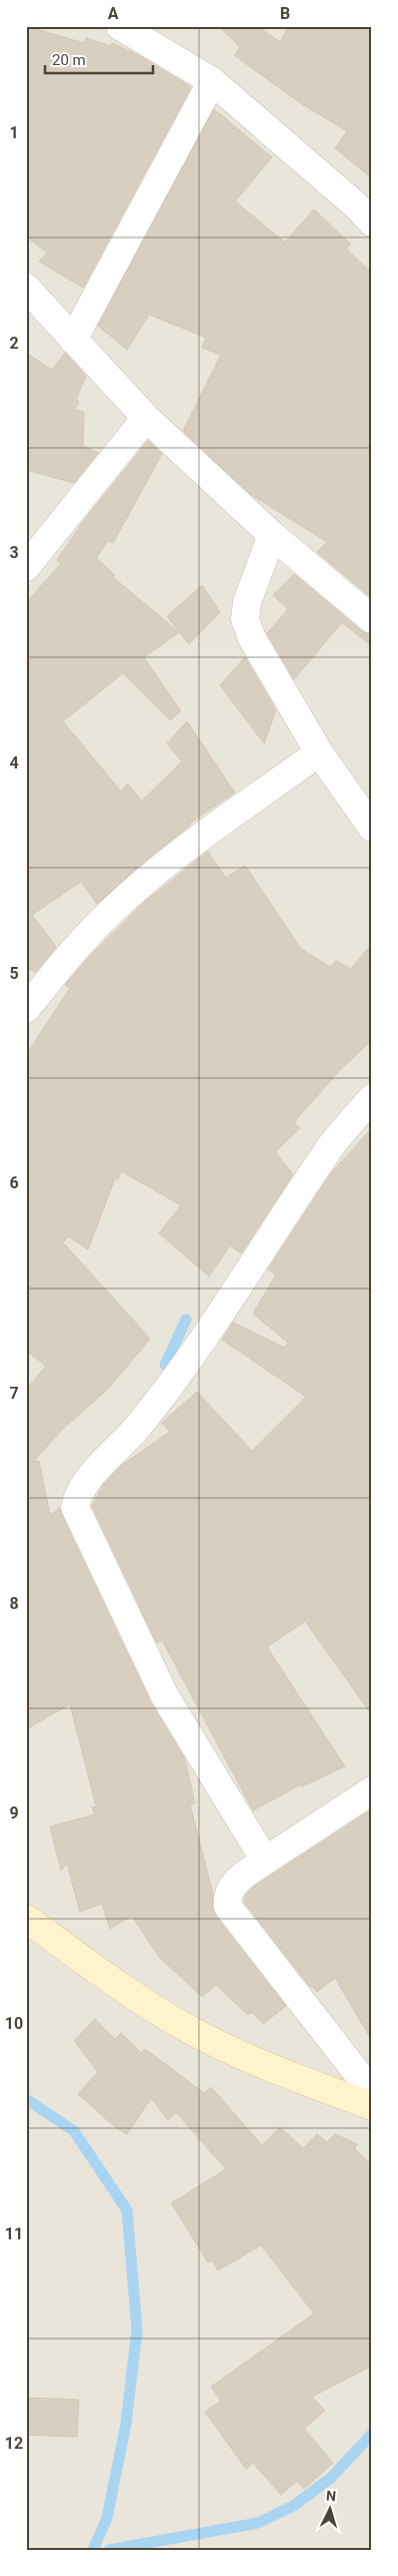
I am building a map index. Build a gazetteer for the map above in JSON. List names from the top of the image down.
{
  "scale_bar": "20 m",
  "north": "top",
  "grid": {
    "columns": ["A", "B"],
    "rows": [
      "1",
      "2",
      "3",
      "4",
      "5",
      "6",
      "7",
      "8",
      "9",
      "10",
      "11",
      "12"
    ]
  }
}
